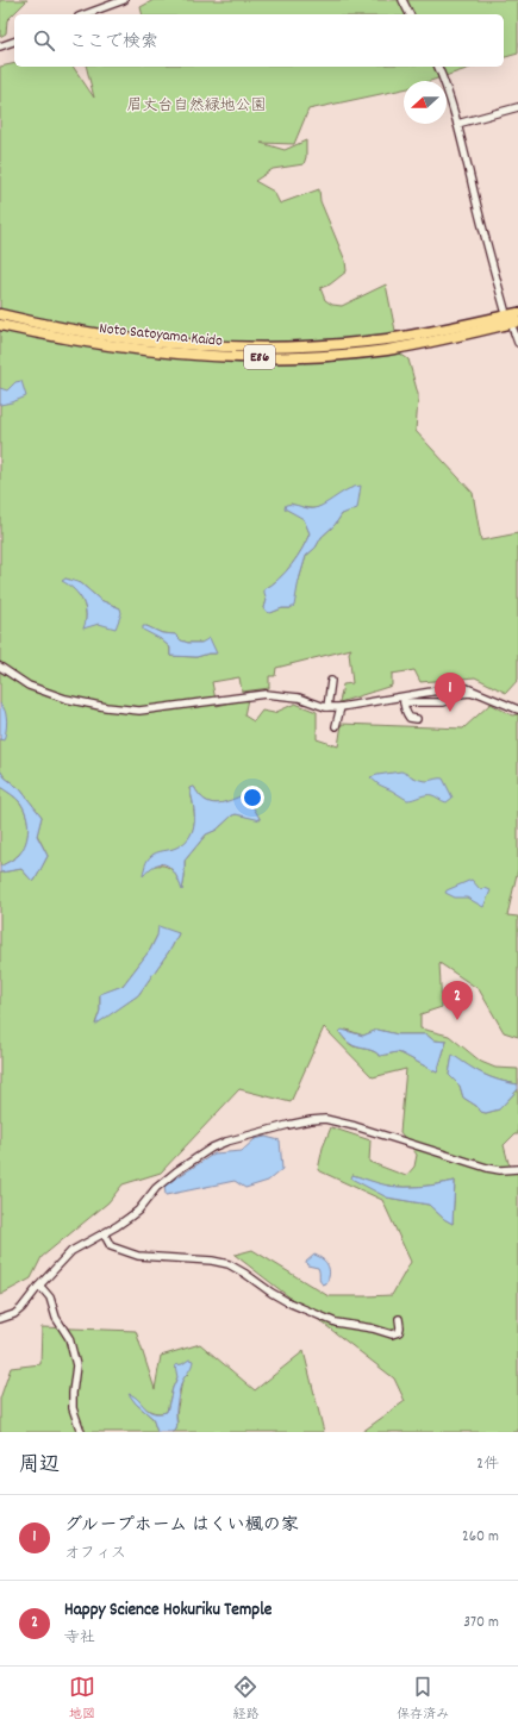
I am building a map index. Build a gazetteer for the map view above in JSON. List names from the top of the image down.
{
  "streets": {
    "highway": ["Noto Satoyama Kaido", "E86"]
  },
  "parks": ["眉丈台自然緑地公園"],
  "north": "left",
  "page": {
    "search": "ここで検索",
    "pins": ["1", "2"],
    "heading": ["周辺", "2件"],
    "list": [
      {
        "mark": "1",
        "name": "グループホーム はくい楓の家",
        "note": "オフィス",
        "value": "260 m"
      },
      {
        "mark": "2",
        "name": "Happy Science Hokuriku Temple",
        "note": "寺社",
        "value": "370 m"
      }
    ],
    "nav": ["地図", "経路", "保存済み"]
  }
}
